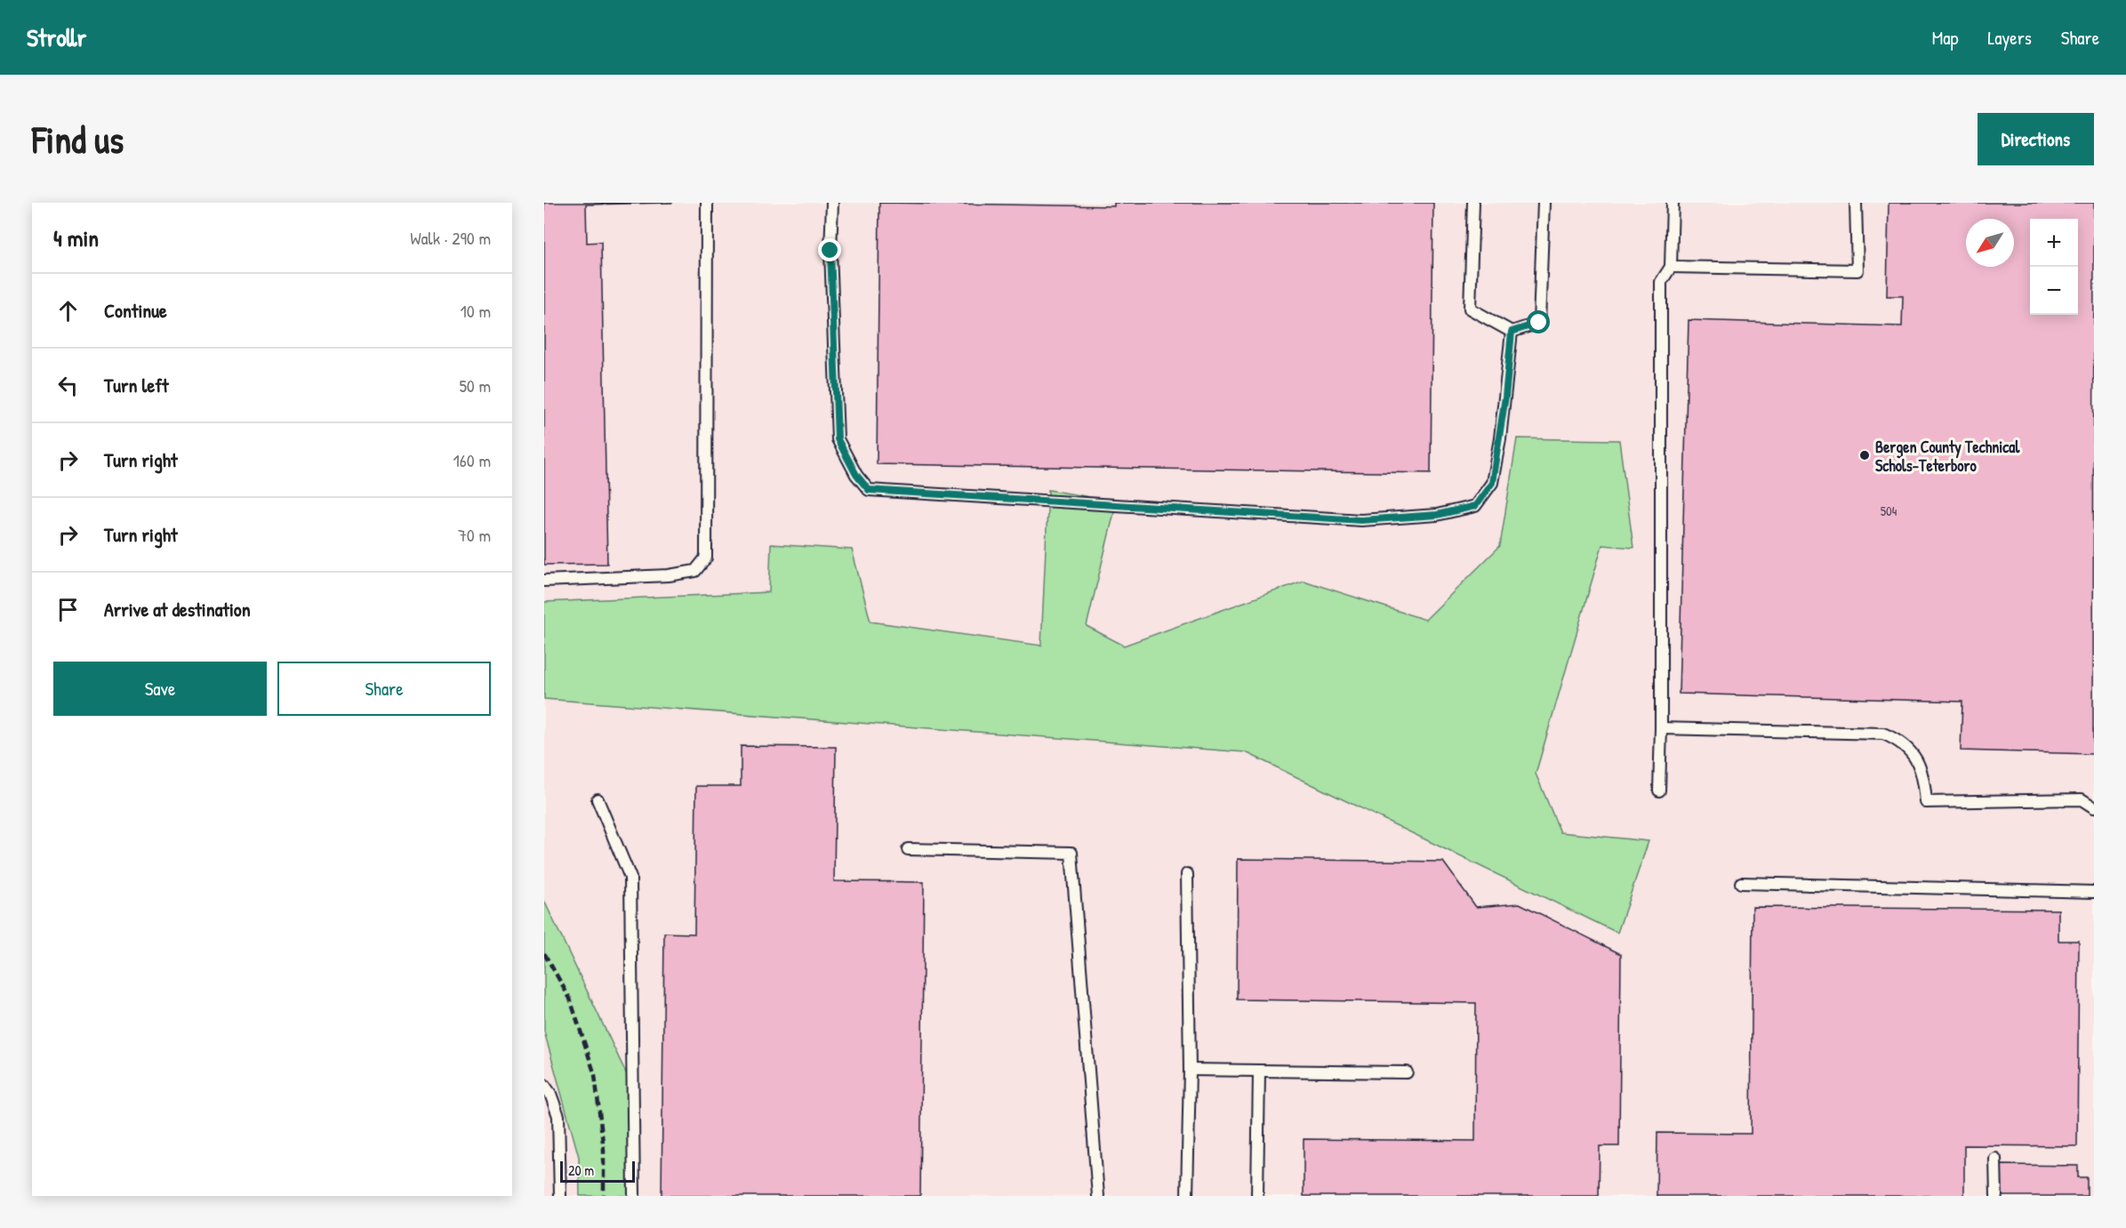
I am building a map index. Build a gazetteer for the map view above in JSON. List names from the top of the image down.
{
  "places": ["Bergen County Technical Schols-Teterboro"],
  "house_numbers": ["504"],
  "scale_bar": "20 m",
  "north": "bottom left",
  "page": {
    "header": "Strollr",
    "nav": ["Map", "Layers", "Share"],
    "buttons": [
      "Directions",
      ["Save", "Share"]
    ],
    "title": "Find us",
    "heading": ["4 min", "Walk · 290 m"],
    "map_buttons": ["+", "−"],
    "list": [
      ["Continue", "10 m"],
      ["Turn left", "50 m"],
      ["Turn right", "160 m"],
      ["Turn right", "70 m"],
      "Arrive at destination"
    ],
    "scale": "20 m"
  }
}
